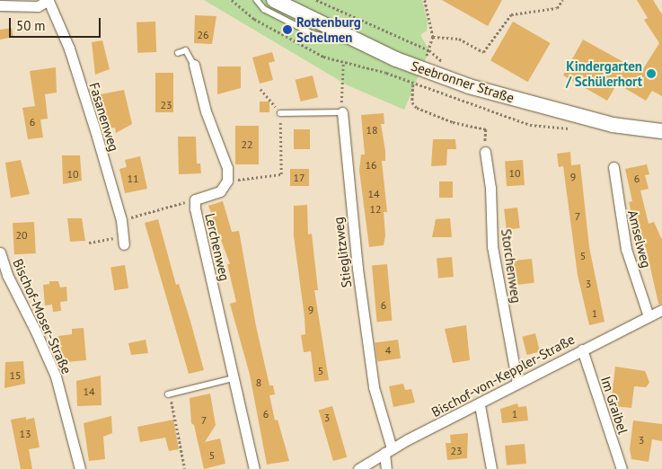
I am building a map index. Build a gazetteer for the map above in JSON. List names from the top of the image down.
{
  "streets": {
    "street": [
      "Seebronner Straße",
      "Fasanenweg",
      "Amselweg",
      "Lerchenweg",
      "Stieglitzweg",
      "Storchenweg",
      "Bischof-Moser-Straße",
      "Bischof-von-Keppler-Straße",
      "Im Graibel"
    ]
  },
  "crossings": [
    ["Amselweg", "Bischof-von-Keppler-Straße"],
    ["Stieglitzweg", "Bischof-von-Keppler-Straße"],
    ["Storchenweg", "Bischof-von-Keppler-Straße"],
    ["Bischof-von-Keppler-Straße", "Im Graibel"]
  ],
  "places": ["Rottenburg Schelmen", "Kindergarten / Schülerhort"],
  "house_numbers": [
    "26",
    "23",
    "6",
    "18",
    "22",
    "16",
    "10",
    "10",
    "9",
    "17",
    "11",
    "6",
    "14",
    "12",
    "7",
    "20",
    "5",
    "3",
    "6",
    "9",
    "1",
    "4",
    "5",
    "15",
    "8",
    "14",
    "6",
    "1",
    "3",
    "7",
    "13",
    "3",
    "23",
    "5"
  ],
  "scale_bar": "50 m"
}
